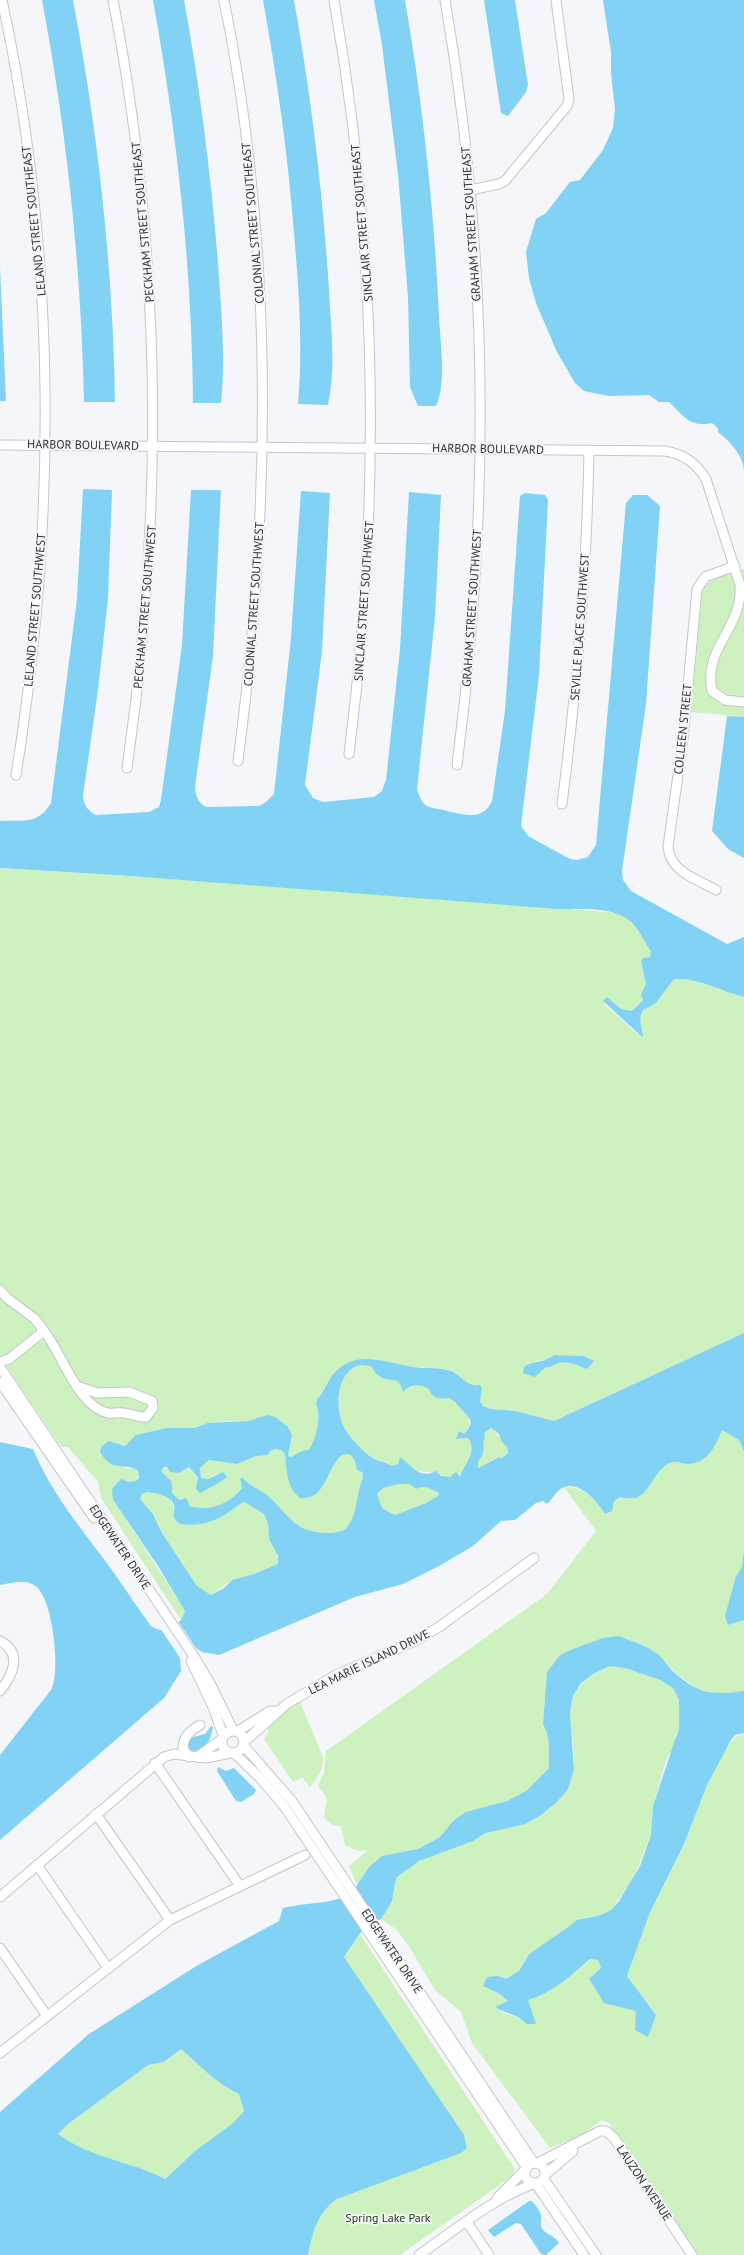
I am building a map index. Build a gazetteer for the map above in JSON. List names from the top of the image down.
{
  "streets": {
    "street": [
      "LELAND STREET SOUTHEAST",
      "PECKHAM STREET SOUTHEAST",
      "COLONIAL STREET SOUTHEAST",
      "SINCLAIR STREET SOUTHEAST",
      "GRAHAM STREET SOUTHEAST",
      "HARBOR BOULEVARD",
      "SINCLAIR STREET SOUTHWEST",
      "COLONIAL STREET SOUTHWEST",
      "PECKHAM STREET SOUTHWEST",
      "GRAHAM STREET SOUTHWEST",
      "LELAND STREET SOUTHWEST",
      "SEVILLE PLACE SOUTHWEST",
      "COLLEEN STREET",
      "EDGEWATER DRIVE",
      "LEA MARIE ISLAND DRIVE",
      "LAUZON AVENUE"
    ]
  },
  "crossings": [
    ["LELAND STREET SOUTHEAST", "HARBOR BOULEVARD"],
    ["LELAND STREET SOUTHEAST", "LELAND STREET SOUTHWEST"],
    ["PECKHAM STREET SOUTHEAST", "HARBOR BOULEVARD"],
    ["PECKHAM STREET SOUTHEAST", "PECKHAM STREET SOUTHWEST"],
    ["COLONIAL STREET SOUTHEAST", "HARBOR BOULEVARD"],
    ["COLONIAL STREET SOUTHEAST", "COLONIAL STREET SOUTHWEST"],
    ["SINCLAIR STREET SOUTHEAST", "HARBOR BOULEVARD"],
    ["SINCLAIR STREET SOUTHEAST", "SINCLAIR STREET SOUTHWEST"],
    ["GRAHAM STREET SOUTHEAST", "HARBOR BOULEVARD"],
    ["GRAHAM STREET SOUTHEAST", "GRAHAM STREET SOUTHWEST"],
    ["HARBOR BOULEVARD", "SINCLAIR STREET SOUTHWEST"],
    ["HARBOR BOULEVARD", "COLONIAL STREET SOUTHWEST"],
    ["HARBOR BOULEVARD", "PECKHAM STREET SOUTHWEST"],
    ["HARBOR BOULEVARD", "GRAHAM STREET SOUTHWEST"],
    ["HARBOR BOULEVARD", "LELAND STREET SOUTHWEST"],
    ["HARBOR BOULEVARD", "SEVILLE PLACE SOUTHWEST"],
    ["HARBOR BOULEVARD", "COLLEEN STREET"],
    ["EDGEWATER DRIVE", "LEA MARIE ISLAND DRIVE"],
    ["EDGEWATER DRIVE", "LAUZON AVENUE"]
  ],
  "parks": ["Spring Lake Park"]
}
